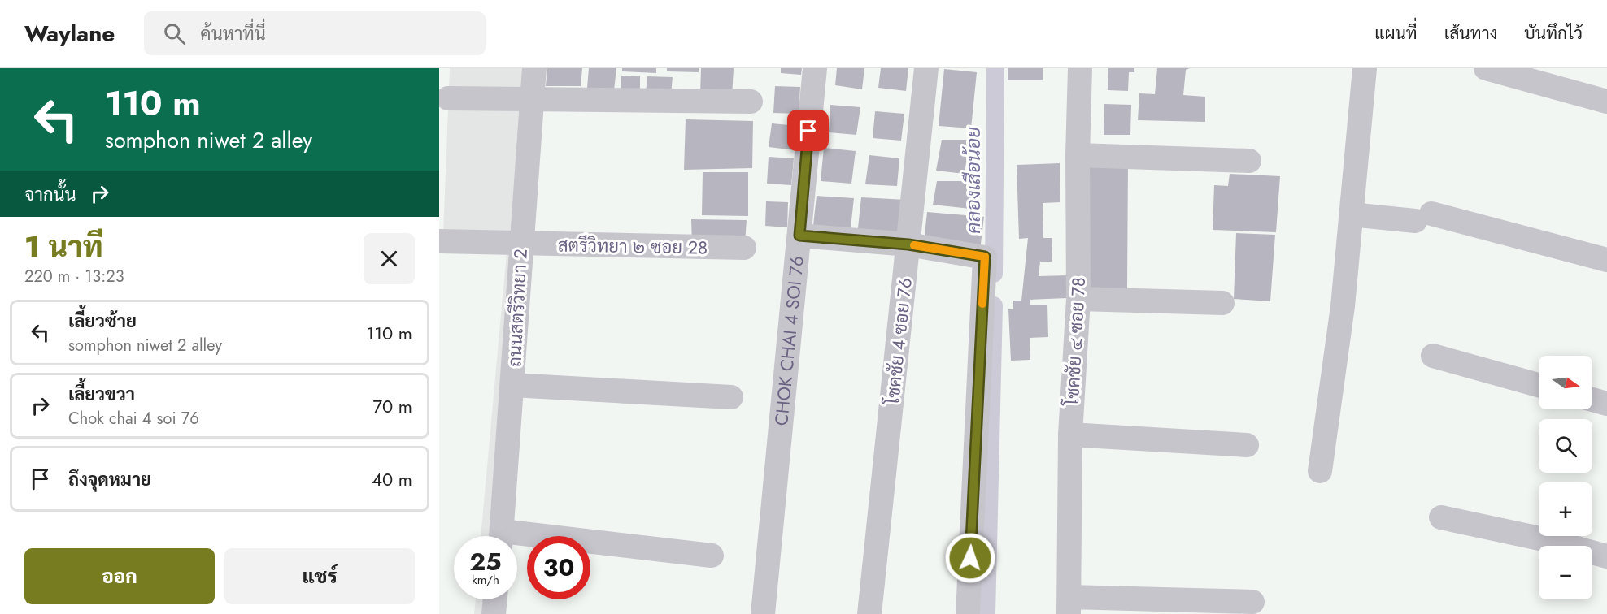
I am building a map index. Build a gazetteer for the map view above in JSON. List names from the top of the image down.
{
  "streets": {
    "street": [
      "สตรีวิทยา ๒ ซอย 28",
      "ถนนสตรีวิทยา 2",
      "CHOK CHAI 4 SOI 76",
      "โชคชัย 4 ซอย 76",
      "โชคชัย ๔ ซอย 78"
    ]
  },
  "crossings": [
    ["สตรีวิทยา ๒ ซอย 28", "ถนนสตรีวิทยา 2"]
  ],
  "water": ["คลองเสือน้อย"],
  "north": "right",
  "page": {
    "header": "Waylane",
    "search": "ค้นหาที่นี่",
    "nav": ["แผนที่", "เส้นทาง", "บันทึกไว้"],
    "turn": ["110 m", "somphon niwet 2 alley"],
    "then": "จากนั้น",
    "heading": ["1 นาที", "220 m · 13:23"],
    "list": [
      {
        "name": "เลี้ยวซ้าย",
        "note": "somphon niwet 2 alley",
        "value": "110 m"
      },
      {
        "name": "เลี้ยวขวา",
        "note": "Chok chai 4 soi 76",
        "value": "70 m"
      },
      {
        "name": "ถึงจุดหมาย",
        "value": "40 m"
      }
    ],
    "map_buttons": ["+", "−"],
    "speed": "25 km/h",
    "limit": "30",
    "buttons": ["ออก", "แชร์"]
  }
}
